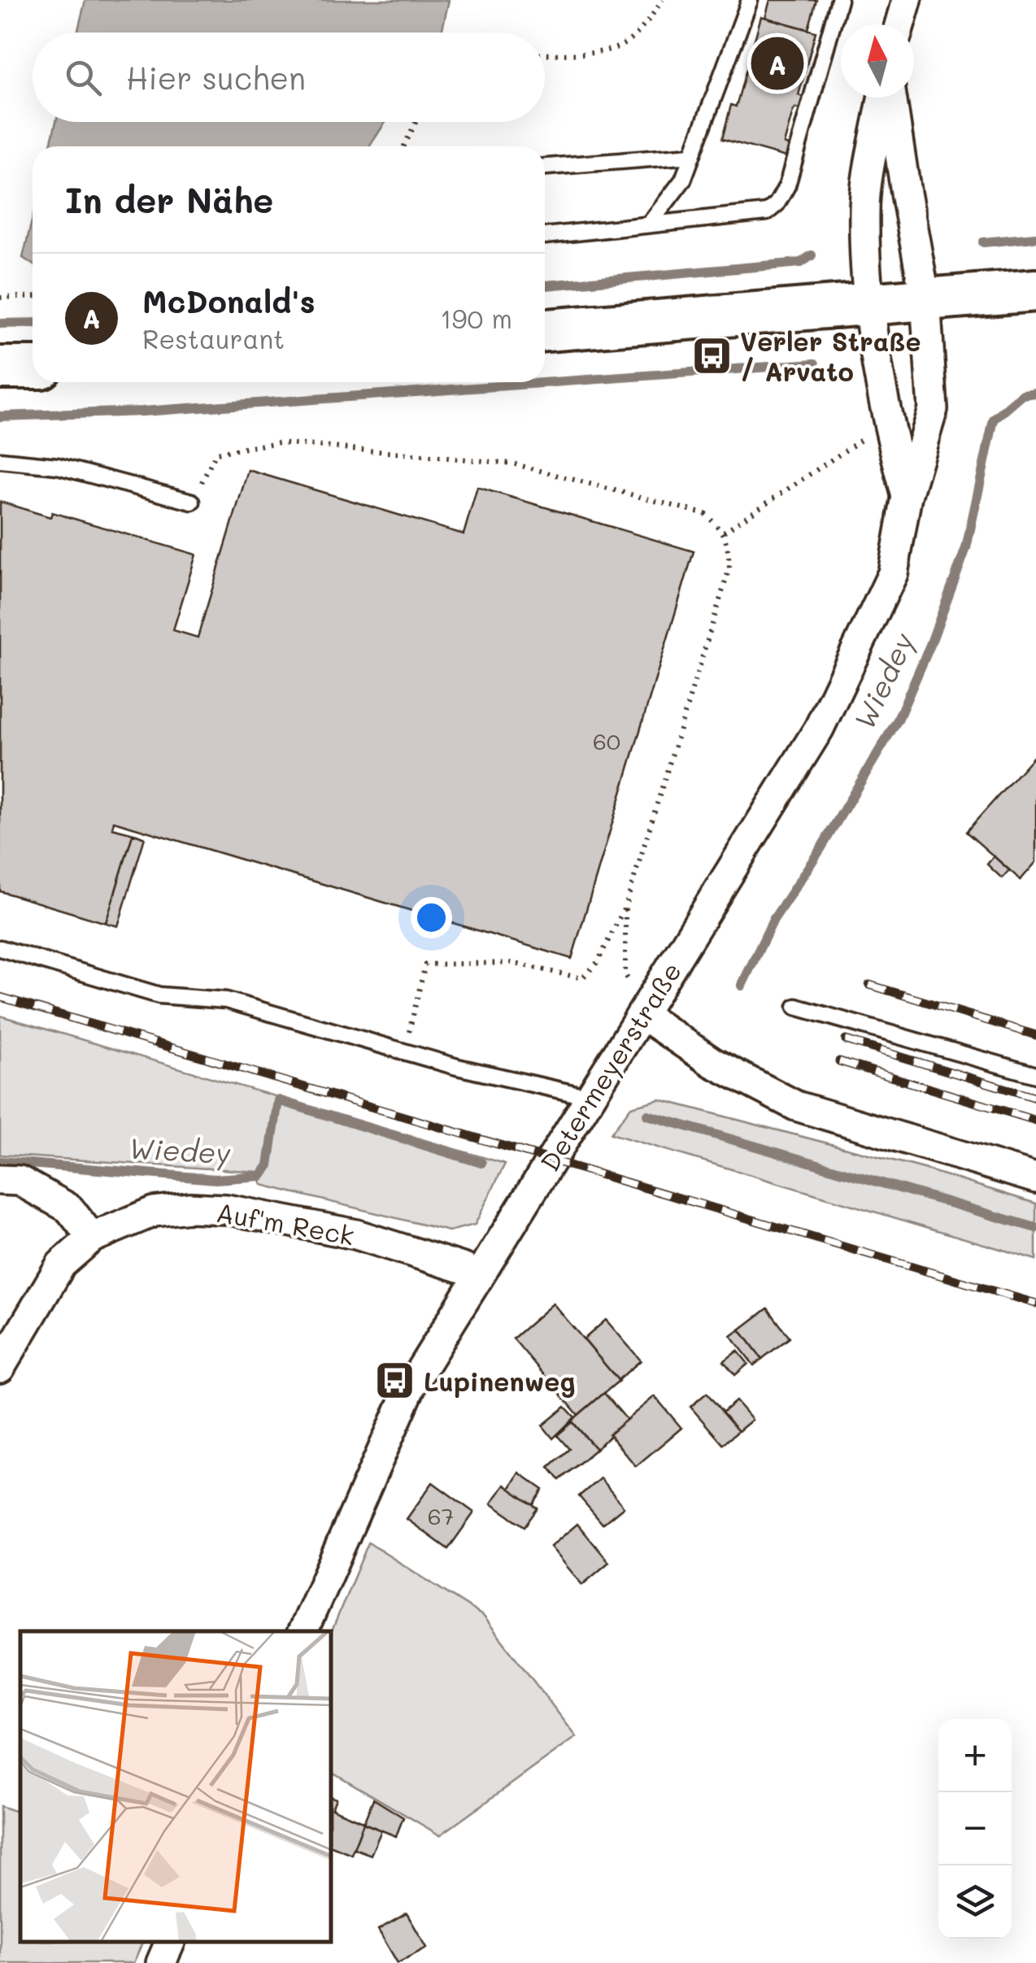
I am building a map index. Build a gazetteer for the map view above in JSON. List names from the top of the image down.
{
  "streets": {
    "street": ["Determeyerstraße", "Auf'm Reck"]
  },
  "crossings": [
    ["Determeyerstraße", "Auf'm Reck"]
  ],
  "water": ["Wiedey"],
  "places": {
    "bus stop": ["Verler Straße / Arvato", "Lupinenweg"]
  },
  "house_numbers": ["60", "67"],
  "north": "top",
  "page": {
    "search": "Hier suchen",
    "pins": "A",
    "heading": "In der Nähe",
    "list": [
      {
        "mark": "A",
        "name": "McDonald's",
        "note": "Restaurant",
        "value": "190 m"
      }
    ],
    "map_buttons": ["+", "−"]
  }
}
